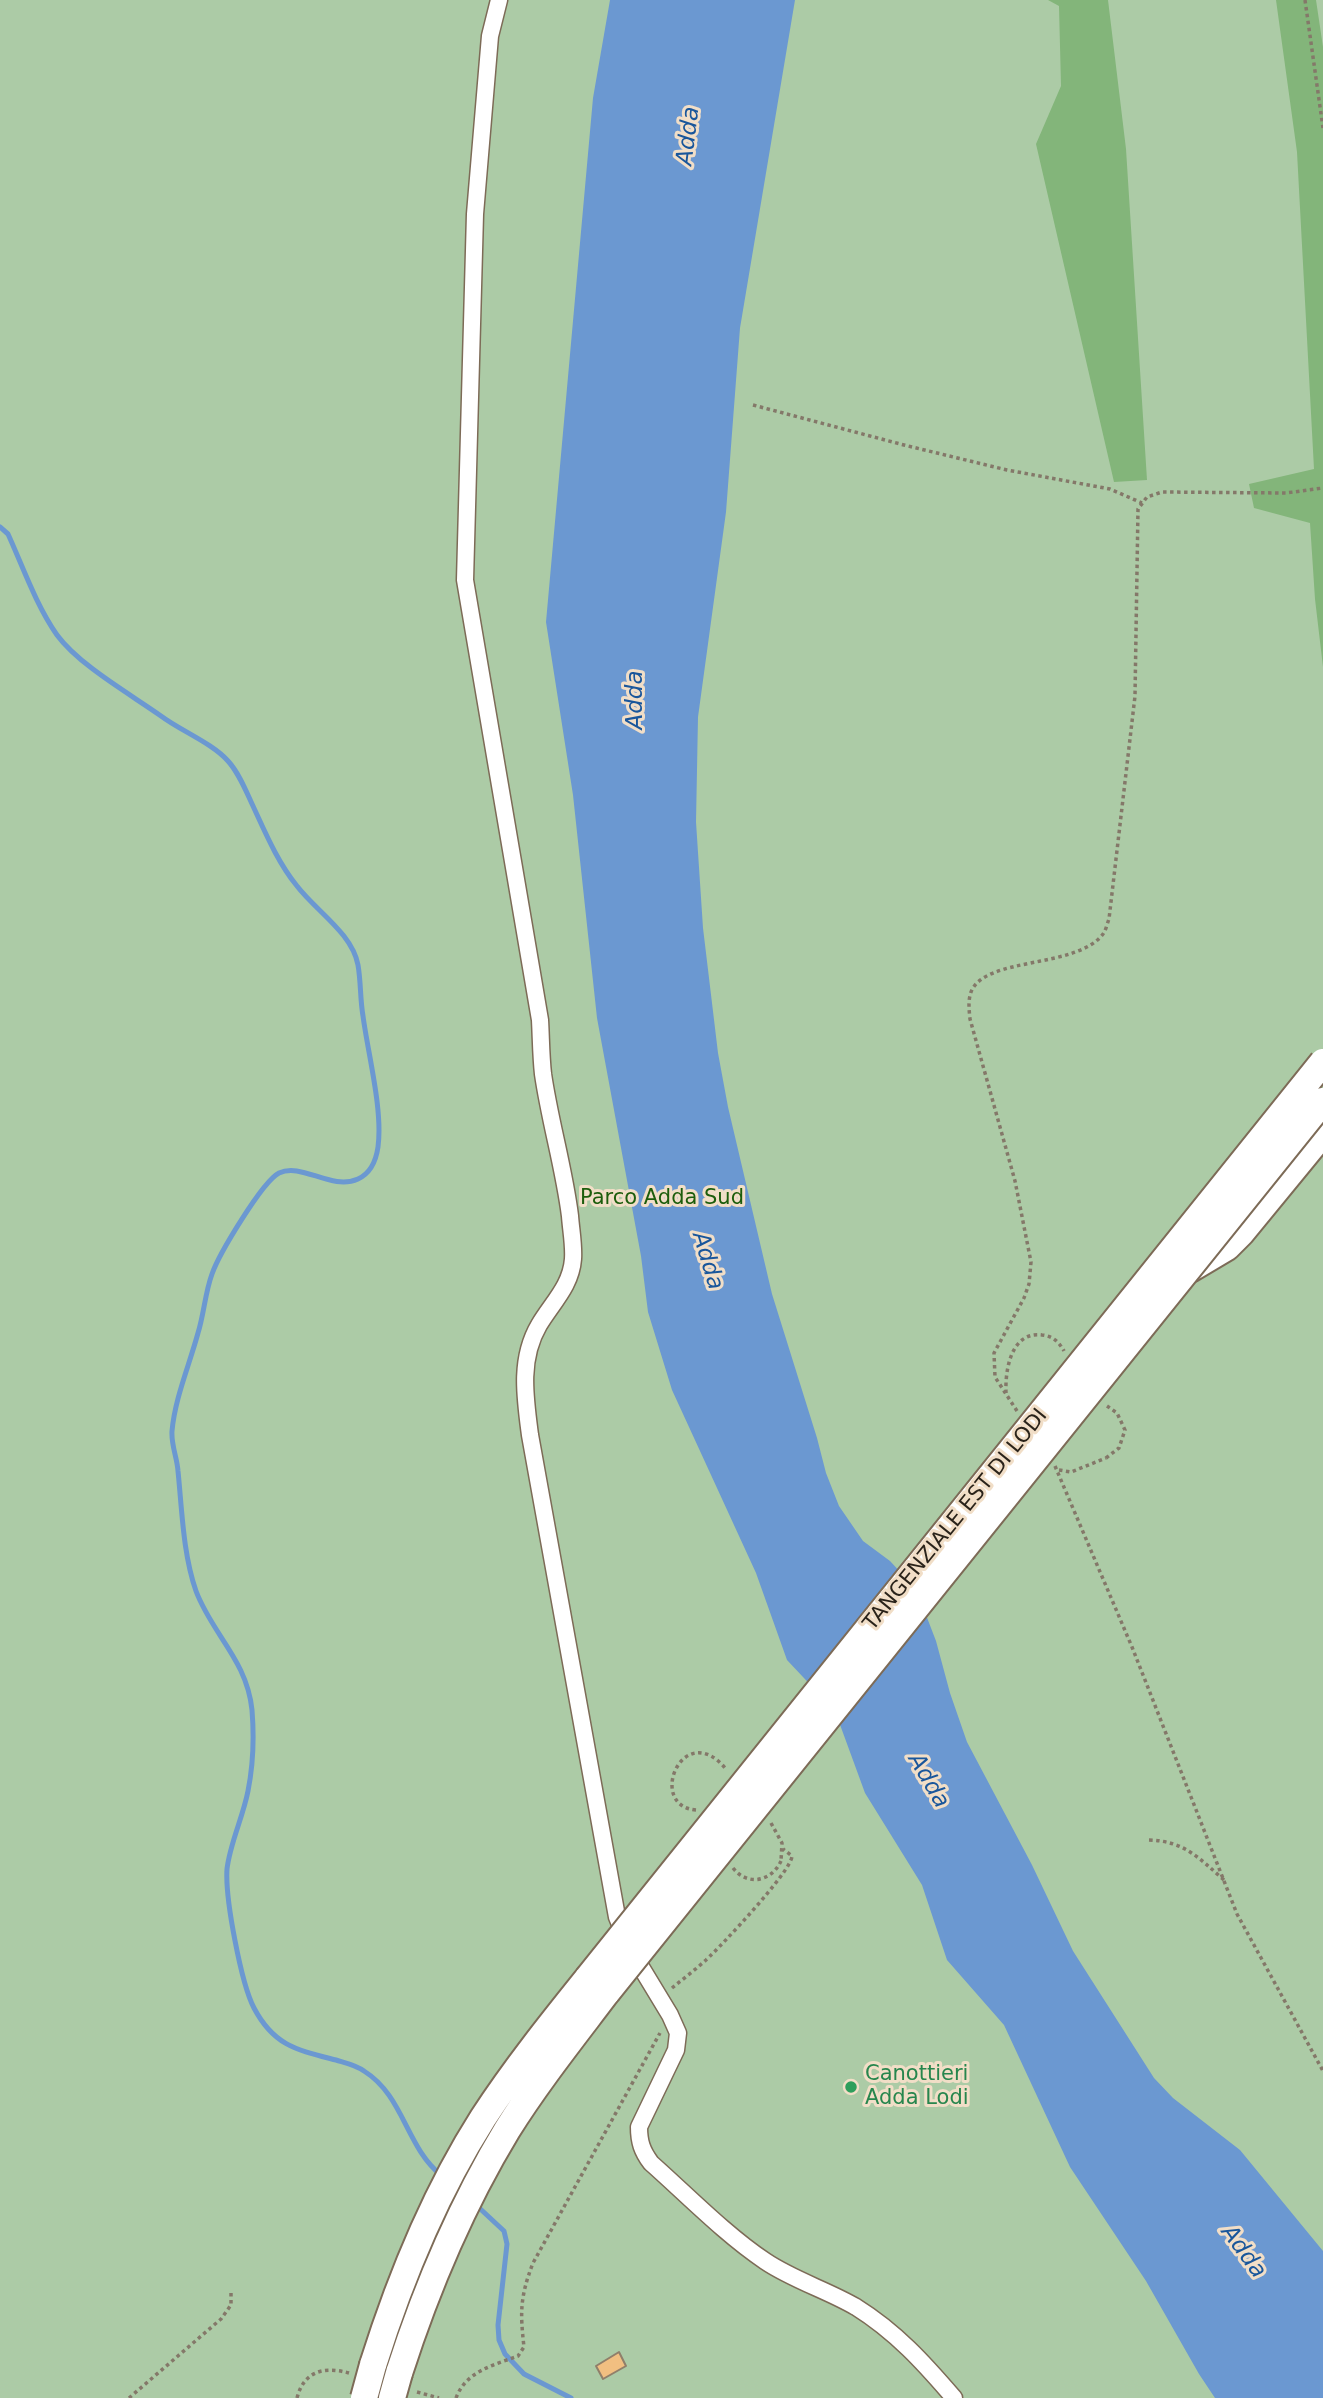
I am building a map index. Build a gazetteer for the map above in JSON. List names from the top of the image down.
{
  "streets": {
    "highway": ["TANGENZIALE EST DI LODI"]
  },
  "water": ["Adda"],
  "parks": ["Parco Adda Sud"],
  "places": ["Canottieri Adda Lodi"]
}
